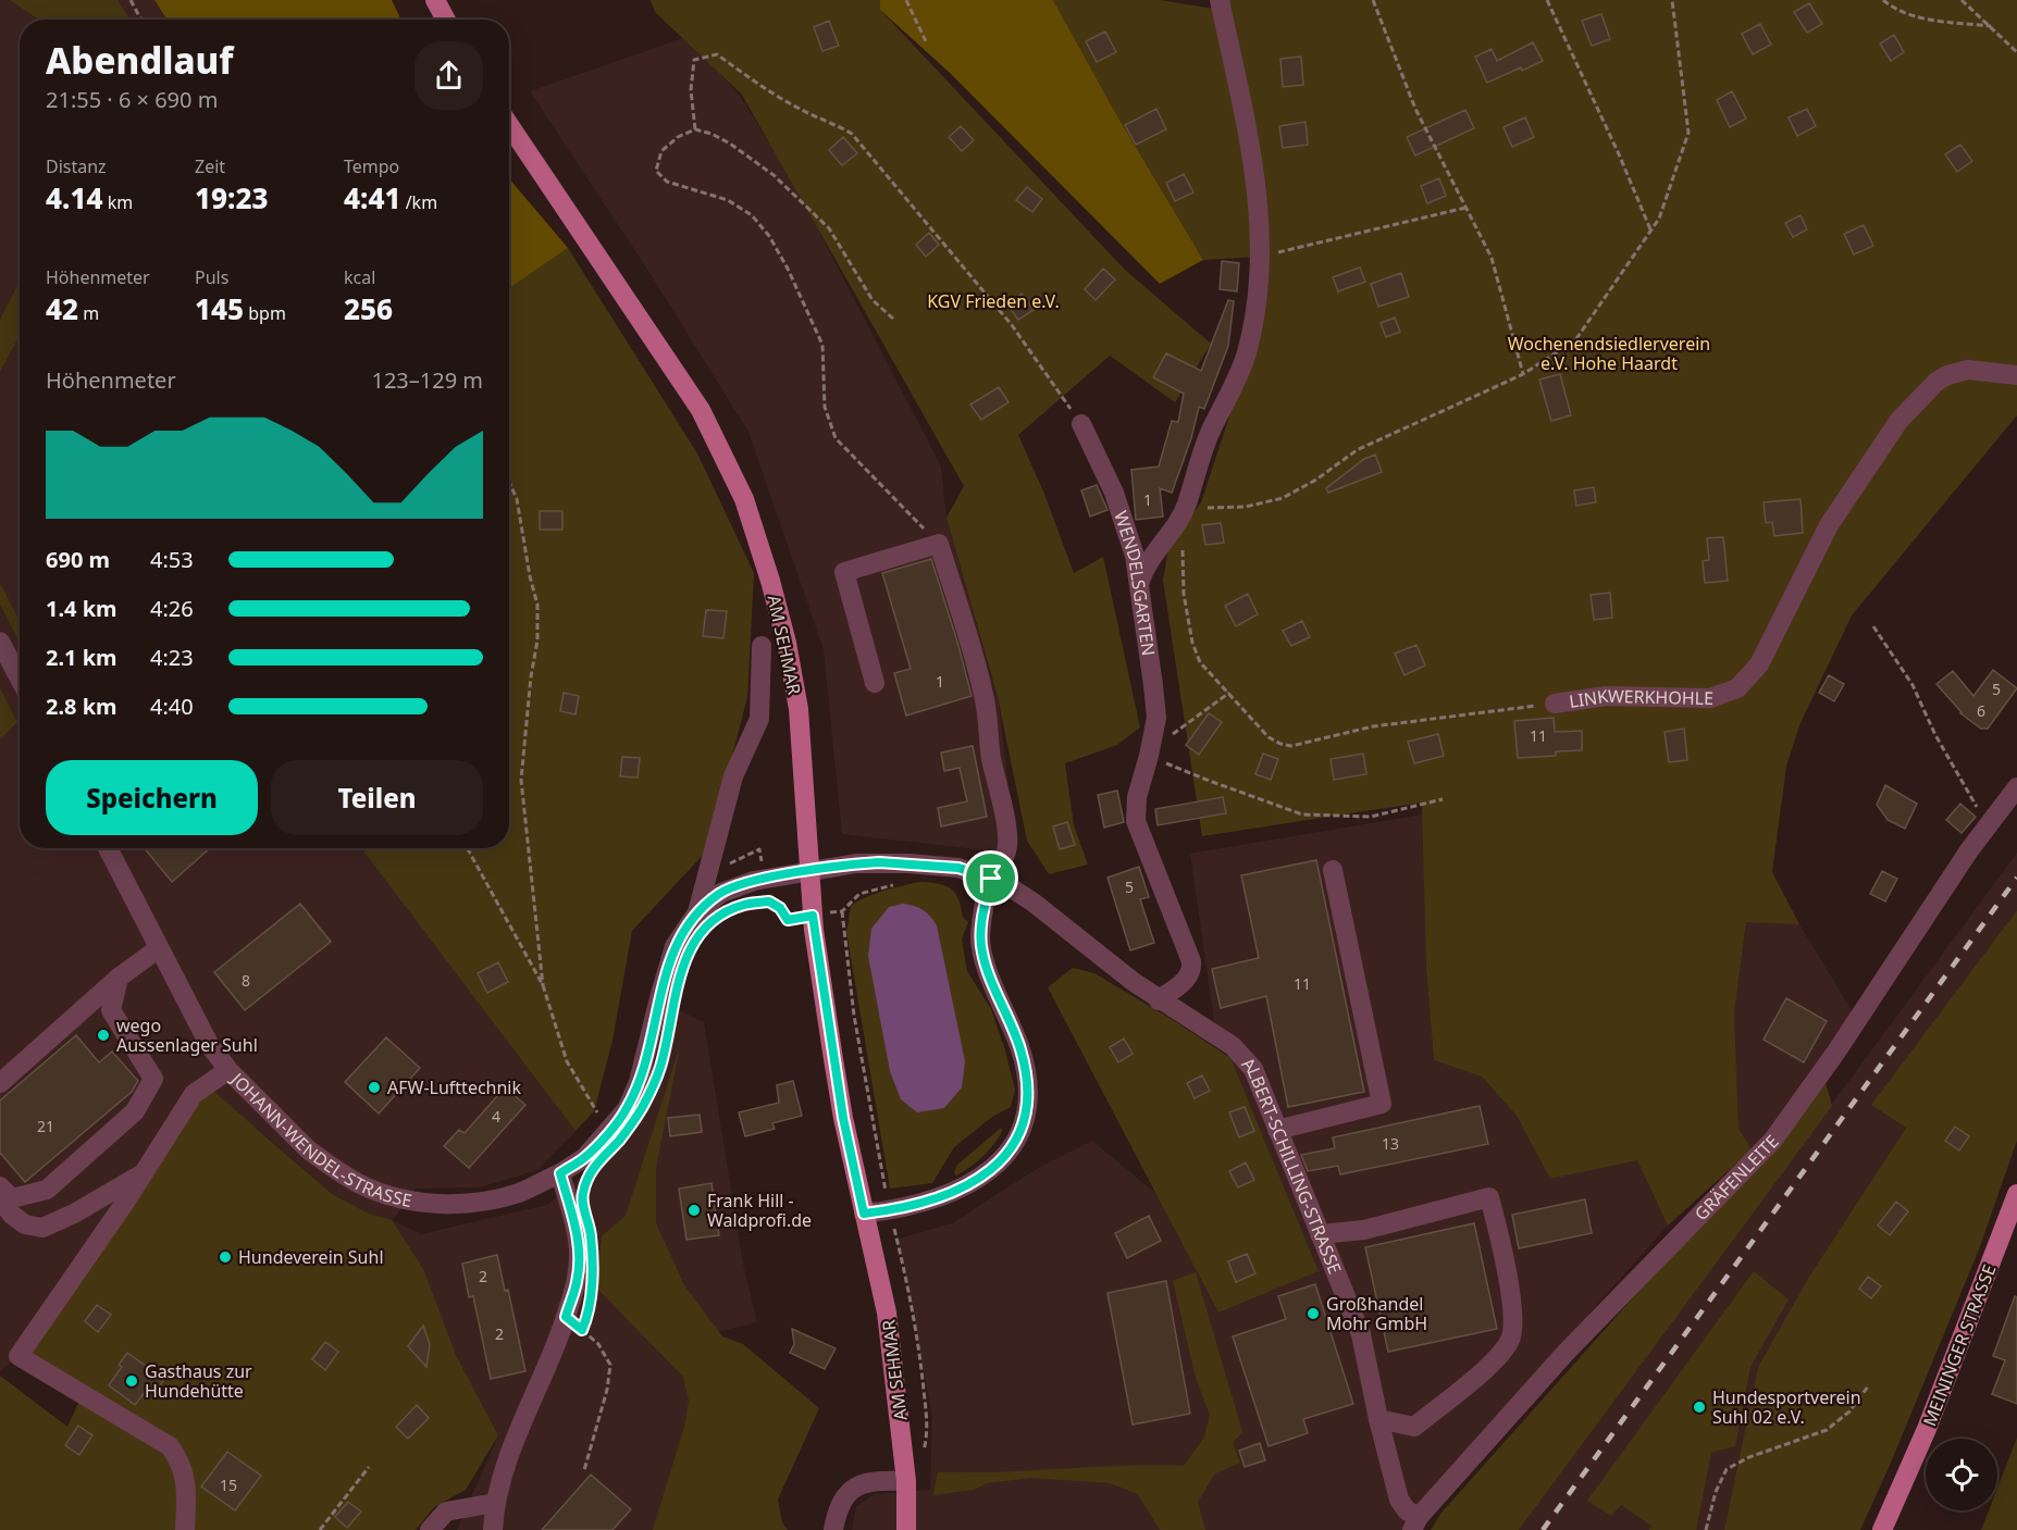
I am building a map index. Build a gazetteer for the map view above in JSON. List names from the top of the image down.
{
  "streets": {
    "main road": ["AM SEHMAR", "MEININGER STRASSE"],
    "street": [
      "WENDELSGARTEN",
      "LINKWERKHOHLE",
      "JOHANN-WENDEL-STRASSE",
      "ALBERT-SCHILLING-STRASSE",
      "GRÄFENLEITE"
    ]
  },
  "crossings": [
    ["AM SEHMAR", "JOHANN-WENDEL-STRASSE"],
    ["AM SEHMAR", "ALBERT-SCHILLING-STRASSE"],
    ["JOHANN-WENDEL-STRASSE", "ALBERT-SCHILLING-STRASSE"],
    ["ALBERT-SCHILLING-STRASSE", "GRÄFENLEITE"]
  ],
  "parks": ["KGV Frieden e.V.", "Wochenendsiedlerverein e.V. Hohe Haardt"],
  "places": [
    "wego Aussenlager Suhl",
    "AFW-Lufttechnik",
    "Frank Hill - Waldprofi.de",
    "Hundeverein Suhl",
    "Großhandel Mohr GmbH",
    "Gasthaus zur Hundehütte",
    "Hundesportverein Suhl 02 e.V."
  ],
  "house_numbers": [
    "1",
    "1",
    "5",
    "6",
    "11",
    "5",
    "8",
    "11",
    "4",
    "21",
    "13",
    "2",
    "2",
    "15"
  ],
  "page": {
    "heading": ["Abendlauf", "21:55 · 6 × 690 m"],
    "stats": [
      ["Distanz", "4.14 km"],
      ["Zeit", "19:23"],
      ["Tempo", "4:41 /km"],
      ["Höhenmeter", "42 m"],
      ["Puls", "145 bpm"],
      ["kcal", "256"]
    ],
    "chart": ["Höhenmeter", "123–129 m"],
    "list": [
      {
        "name": "690 m",
        "note": "4:53"
      },
      {
        "name": "1.4 km",
        "note": "4:26"
      },
      {
        "name": "2.1 km",
        "note": "4:23"
      },
      {
        "name": "2.8 km",
        "note": "4:40"
      }
    ],
    "buttons": ["Speichern", "Teilen"]
  }
}
